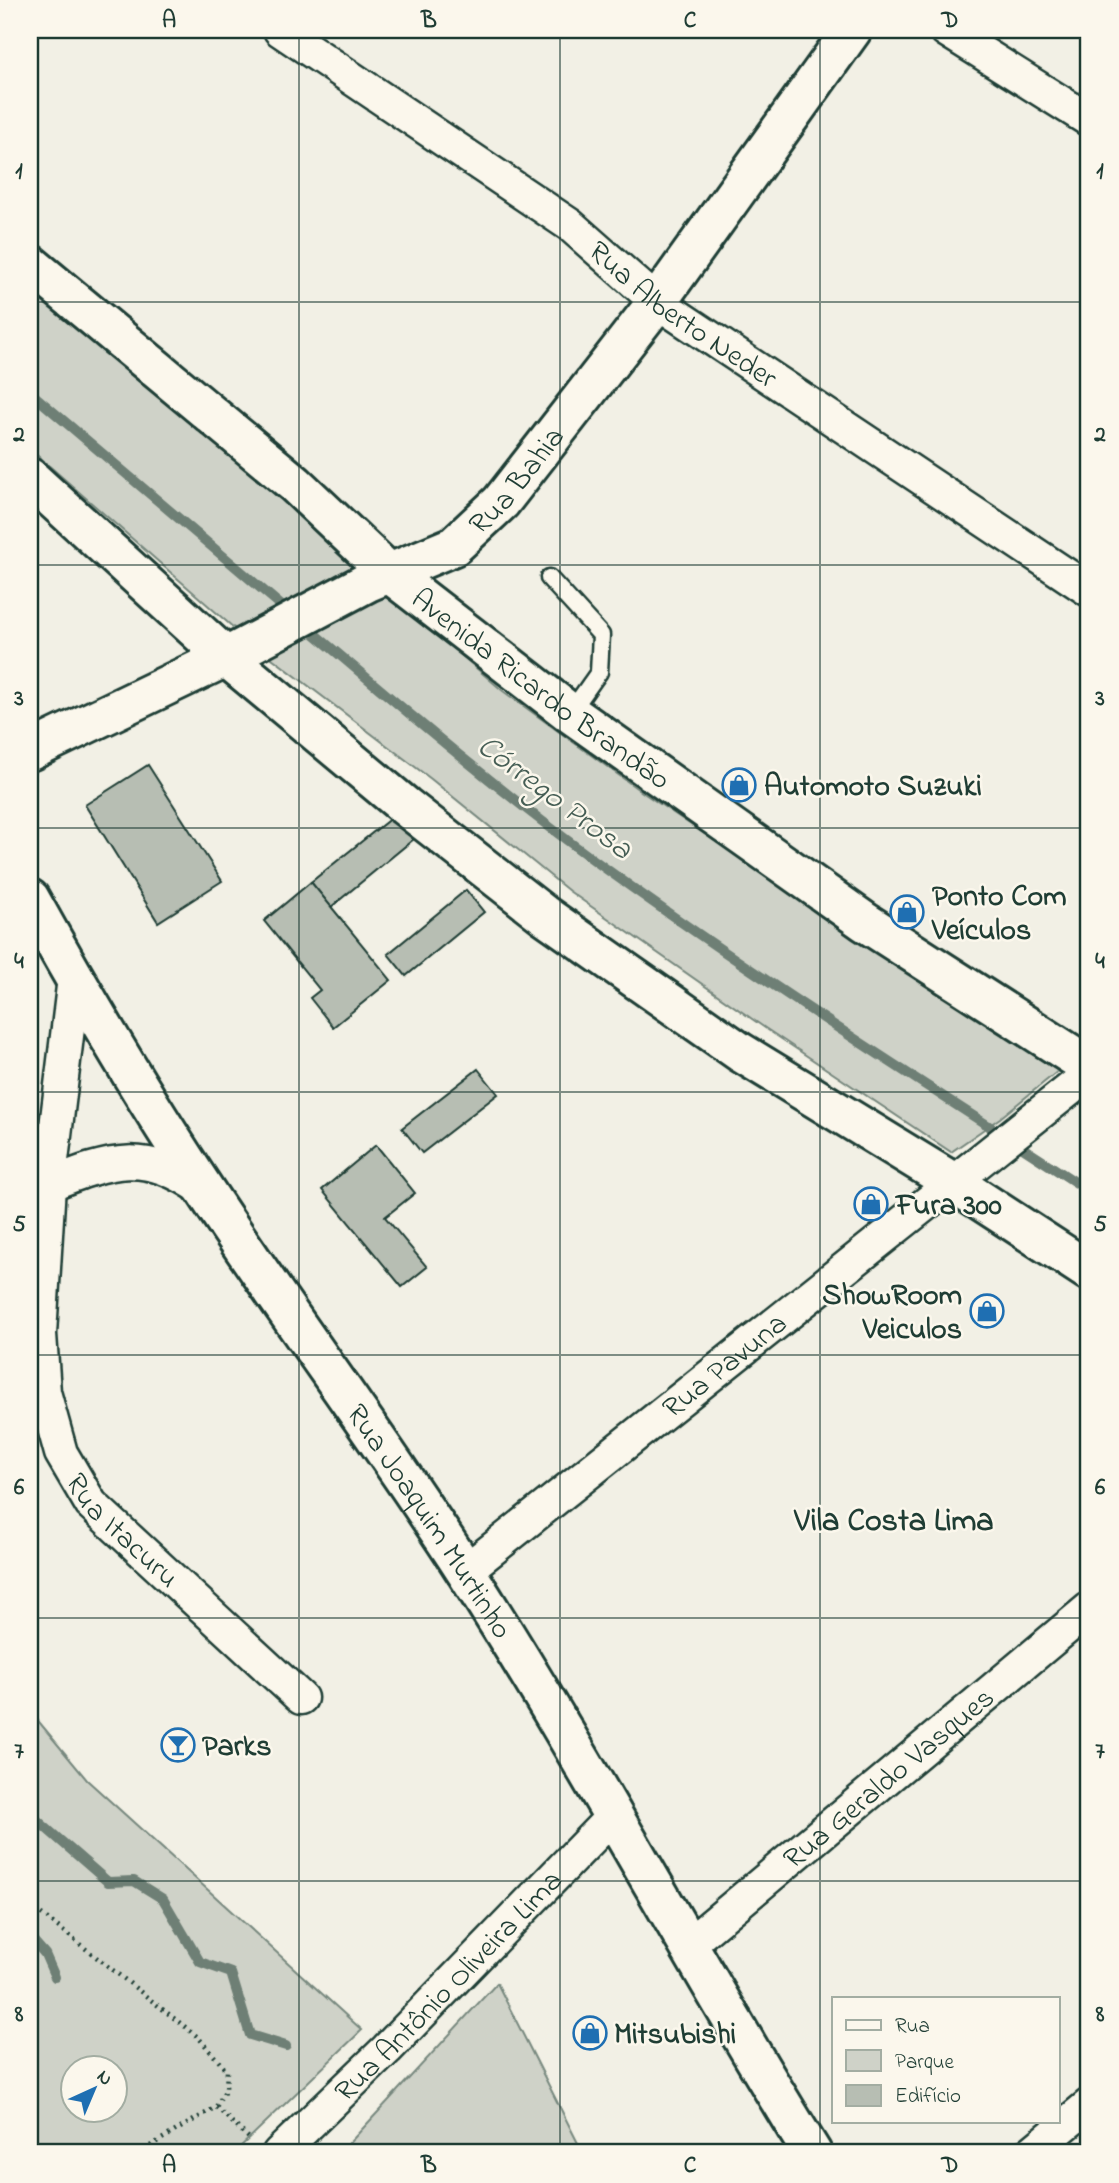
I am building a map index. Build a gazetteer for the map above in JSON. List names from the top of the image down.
{
  "streets": {
    "main road": ["Rua Bahia", "Avenida Ricardo Brandão", "Rua Joaquim Murtinho"],
    "street": [
      "Rua Alberto Neder",
      "Rua Pavuna",
      "Rua Itacuru",
      "Rua Geraldo Vasques",
      "Rua Antônio Oliveira Lima"
    ]
  },
  "crossings": [
    ["Rua Alberto Neder", "Rua Bahia"],
    ["Rua Bahia", "Avenida Ricardo Brandão"],
    ["Avenida Ricardo Brandão", "Rua Pavuna"],
    ["Rua Pavuna", "Rua Joaquim Murtinho"],
    ["Rua Joaquim Murtinho", "Rua Itacuru"],
    ["Rua Joaquim Murtinho", "Rua Geraldo Vasques"],
    ["Rua Joaquim Murtinho", "Rua Antônio Oliveira Lima"]
  ],
  "districts": ["Vila Costa Lima"],
  "water": ["Córrego Prosa"],
  "places": {
    "shop": [
      "Automoto Suzuki",
      "Ponto Com Veículos",
      "Fura 300",
      "ShowRoom Veiculos",
      "Mitsubishi"
    ],
    "bar": ["Parks"]
  },
  "legend": ["Rua", "Parque", "Edifício"],
  "north": "top right",
  "grid": {
    "columns": [
      "A",
      "B",
      "C",
      "D"
    ],
    "rows": [
      "1",
      "2",
      "3",
      "4",
      "5",
      "6",
      "7",
      "8"
    ]
  }
}
